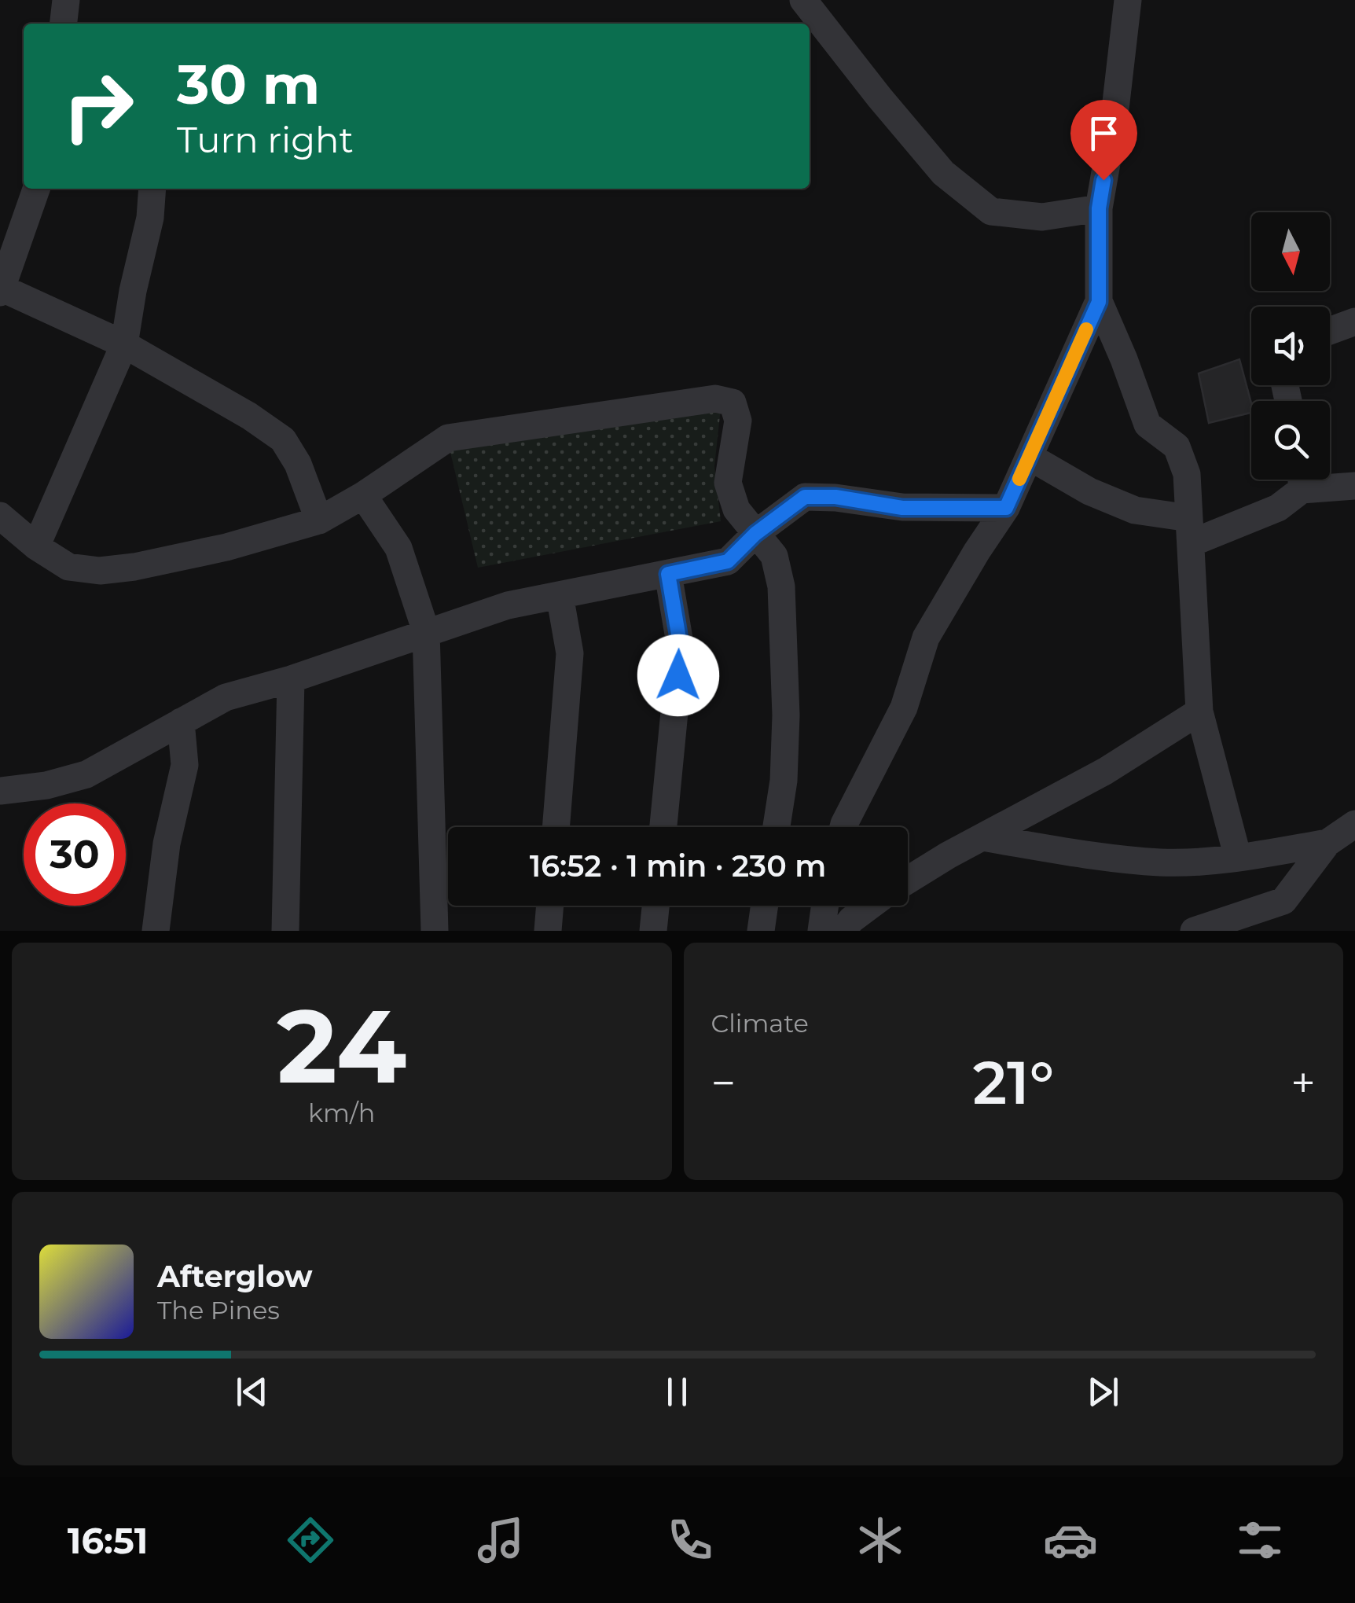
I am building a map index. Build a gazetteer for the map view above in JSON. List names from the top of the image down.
{
  "north": "bottom",
  "page": {
    "turn": ["30 m", "Turn right"],
    "limit": "30",
    "trip": "16:52 · 1 min · 230 m",
    "tile": [
      ["24", "km/h"],
      "Climate"
    ],
    "heat": ["−", "21°", "+"],
    "song": ["Afterglow", "The Pines"],
    "tabs": "16:51"
  }
}
